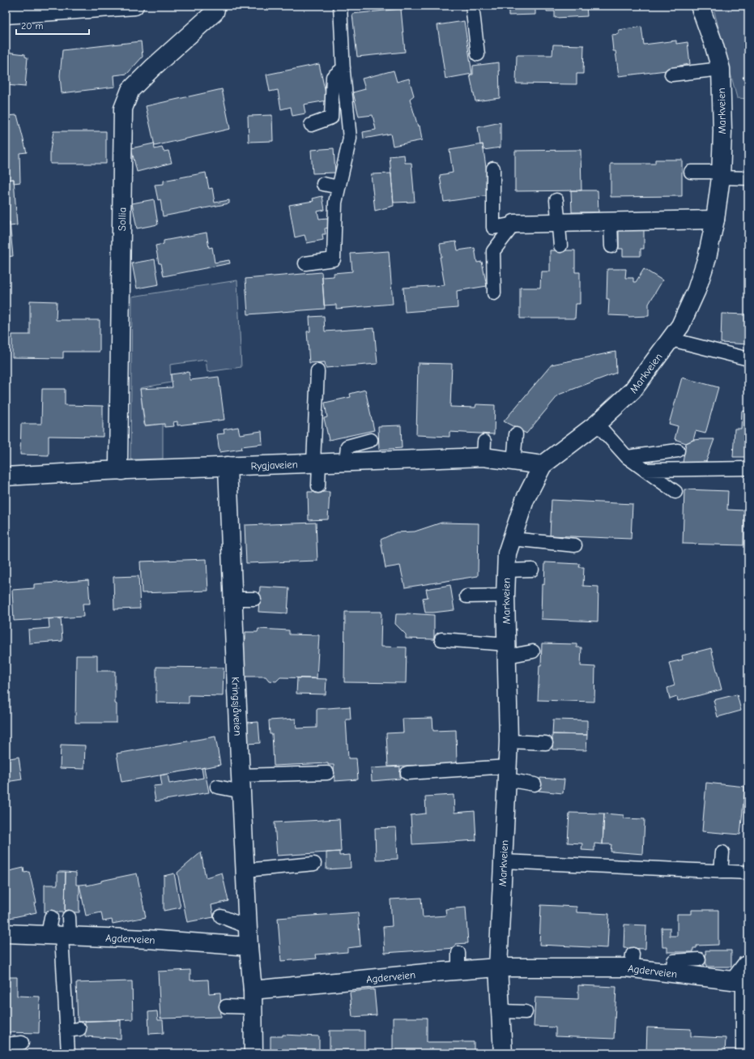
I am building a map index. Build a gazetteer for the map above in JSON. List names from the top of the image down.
{
  "streets": {
    "street": [
      "Markveien",
      "Sollia",
      "Rygjaveien",
      "Kringsjåveien",
      "Agderveien"
    ]
  },
  "crossings": [
    ["Markveien", "Rygjaveien"],
    ["Markveien", "Agderveien"],
    ["Sollia", "Rygjaveien"],
    ["Rygjaveien", "Kringsjåveien"],
    ["Kringsjåveien", "Agderveien"]
  ],
  "scale_bar": "20 m"
}
